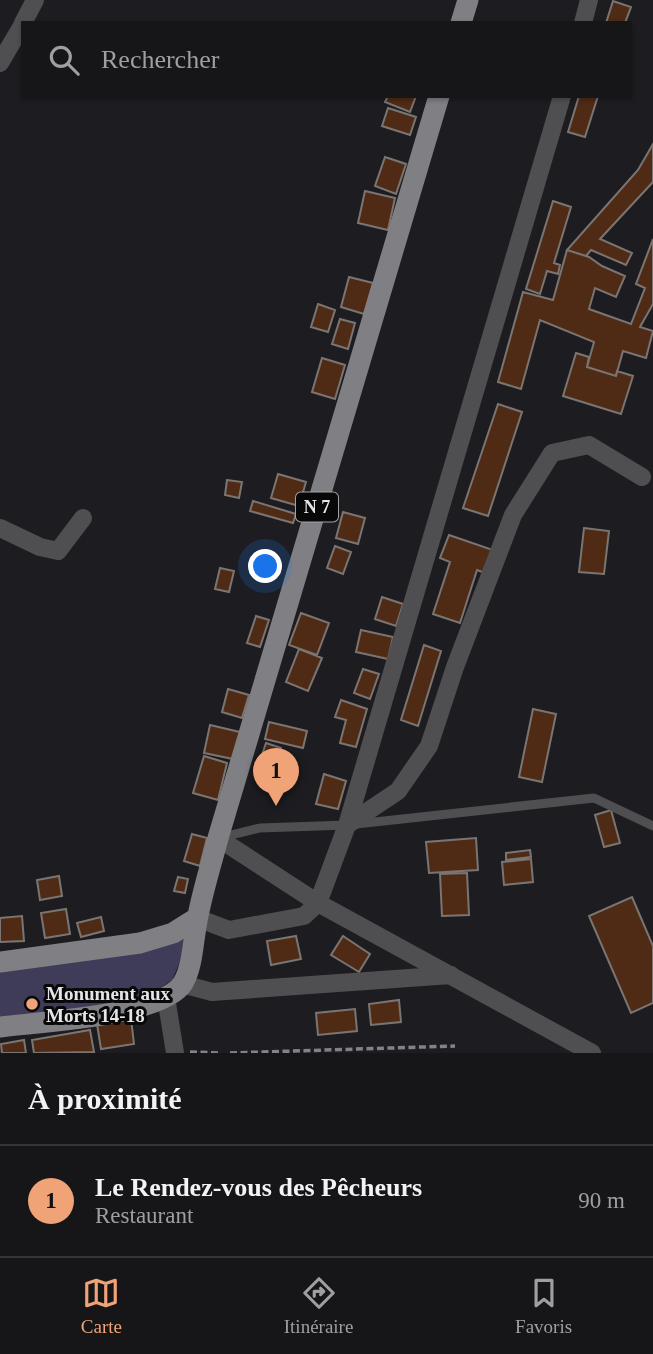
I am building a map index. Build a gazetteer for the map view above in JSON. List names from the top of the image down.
{
  "streets": {
    "main road": ["N 7"]
  },
  "places": ["Monument aux Morts 14-18"],
  "page": {
    "search": "Rechercher",
    "pins": "1",
    "heading": "À proximité",
    "list": [
      {
        "mark": "1",
        "name": "Le Rendez-vous des Pêcheurs",
        "note": "Restaurant",
        "value": "90 m"
      }
    ],
    "nav": ["Carte", "Itinéraire", "Favoris"]
  }
}
